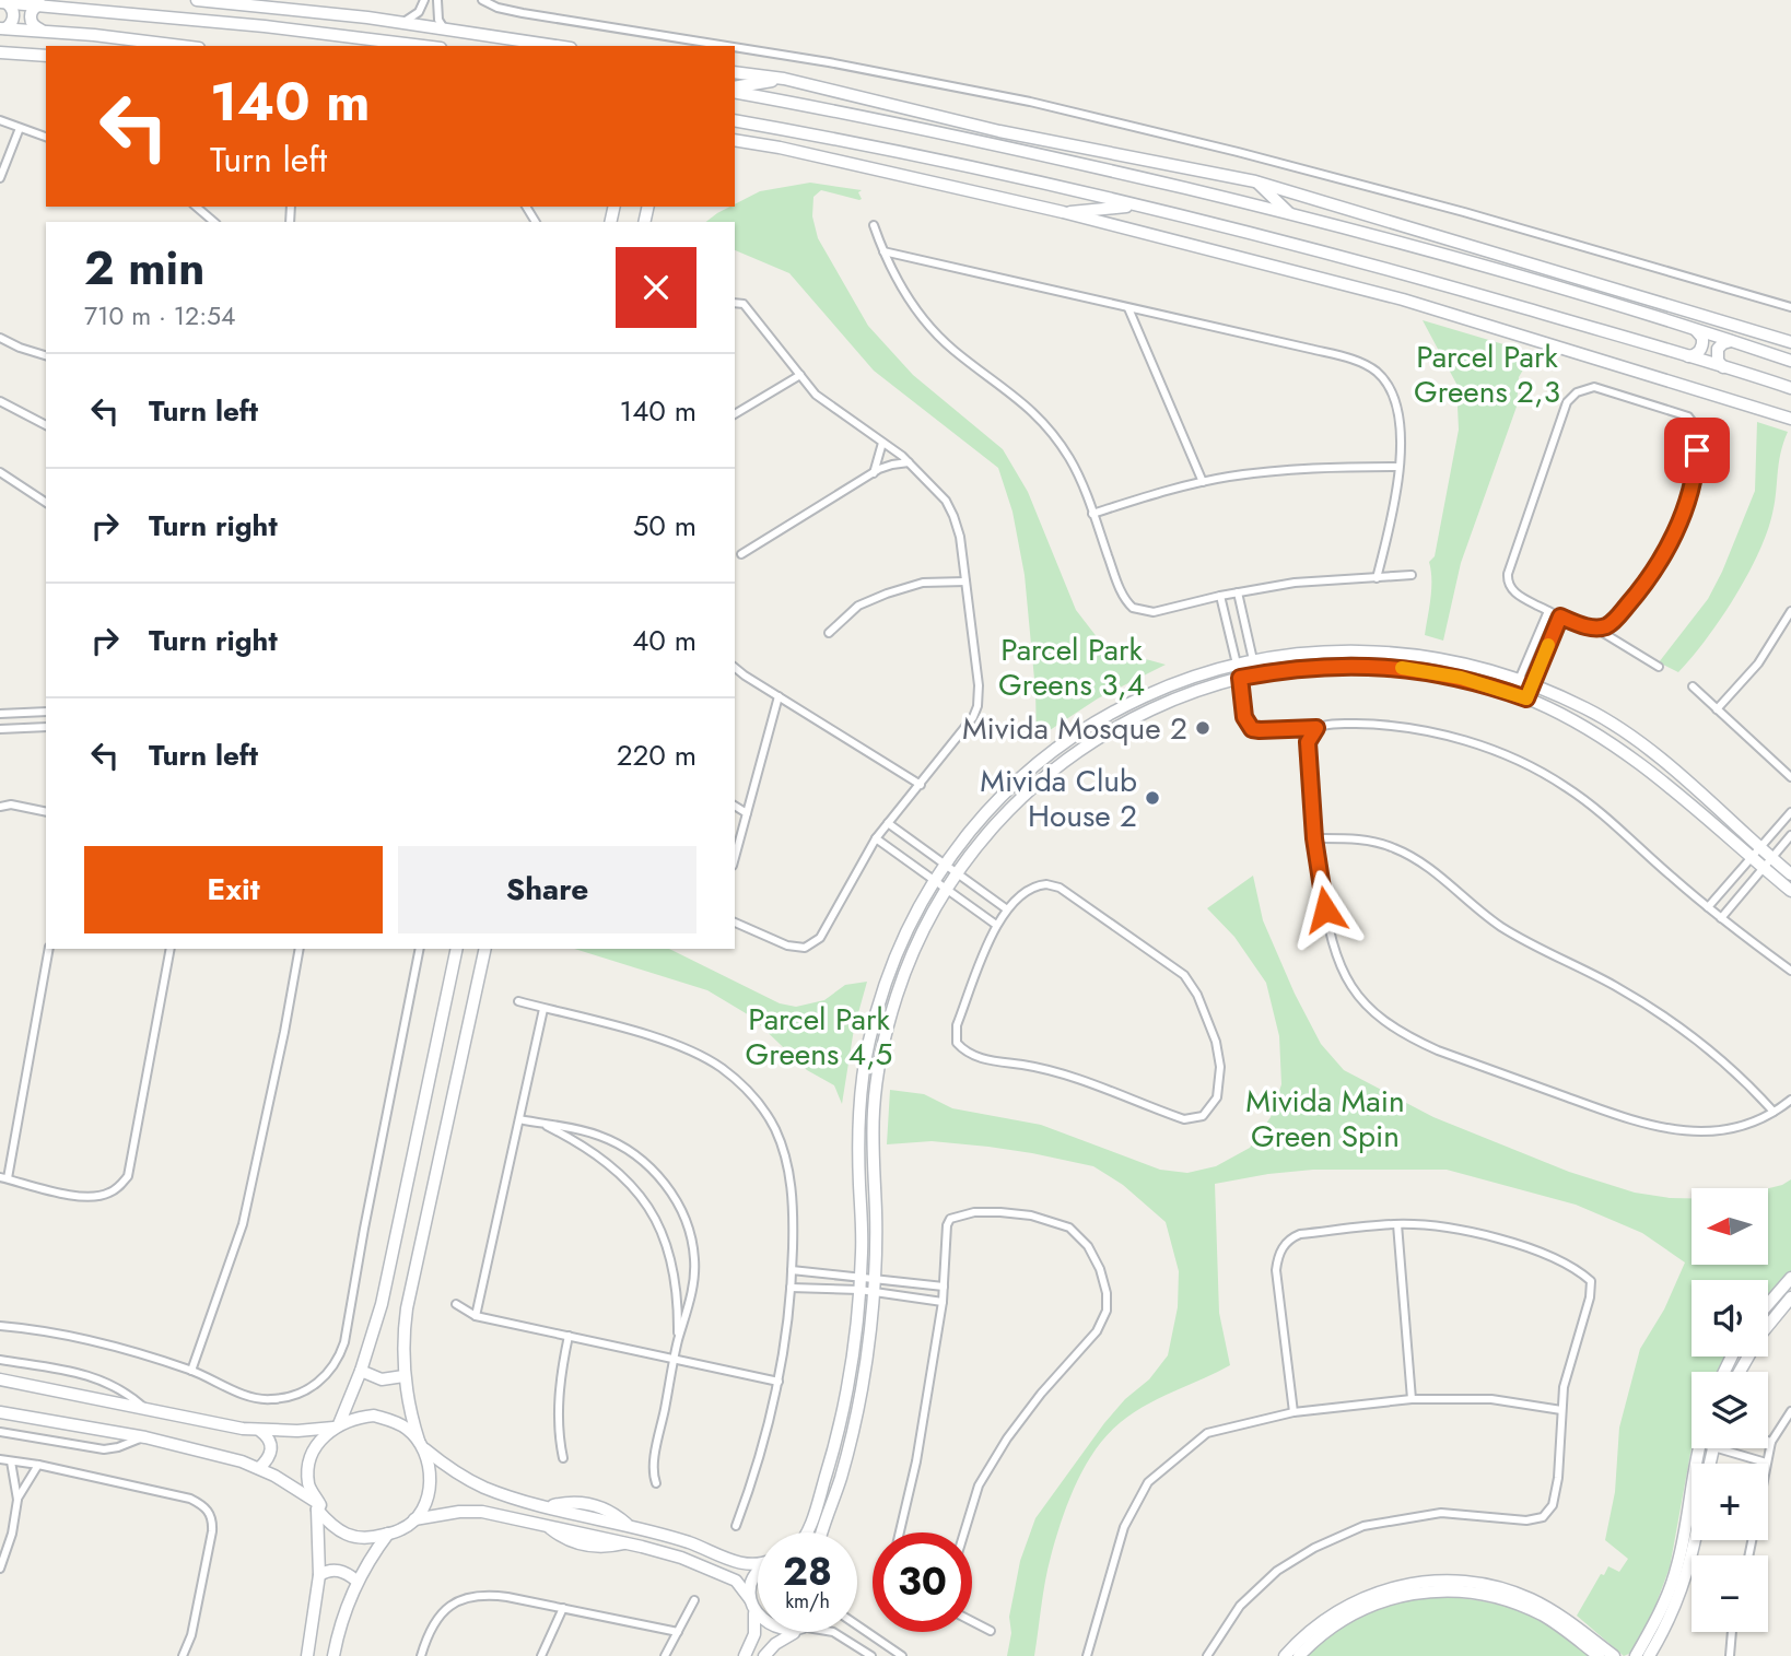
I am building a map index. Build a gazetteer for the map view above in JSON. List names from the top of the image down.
{
  "parks": [
    "Parcel Park Greens 2,3",
    "Parcel Park Greens 3,4",
    "Parcel Park Greens 4,5",
    "Mivida Main Green Spin"
  ],
  "places": ["Mivida Mosque 2", "Mivida Club House 2"],
  "north": "left",
  "page": {
    "turn": ["140 m", "Turn left"],
    "heading": ["2 min", "710 m · 12:54"],
    "list": [
      {
        "name": "Turn left",
        "value": "140 m"
      },
      {
        "name": "Turn right",
        "value": "50 m"
      },
      {
        "name": "Turn right",
        "value": "40 m"
      },
      {
        "name": "Turn left",
        "value": "220 m"
      }
    ],
    "buttons": ["Exit", "Share"],
    "map_buttons": ["+", "−"],
    "speed": "28 km/h",
    "limit": "30"
  }
}
